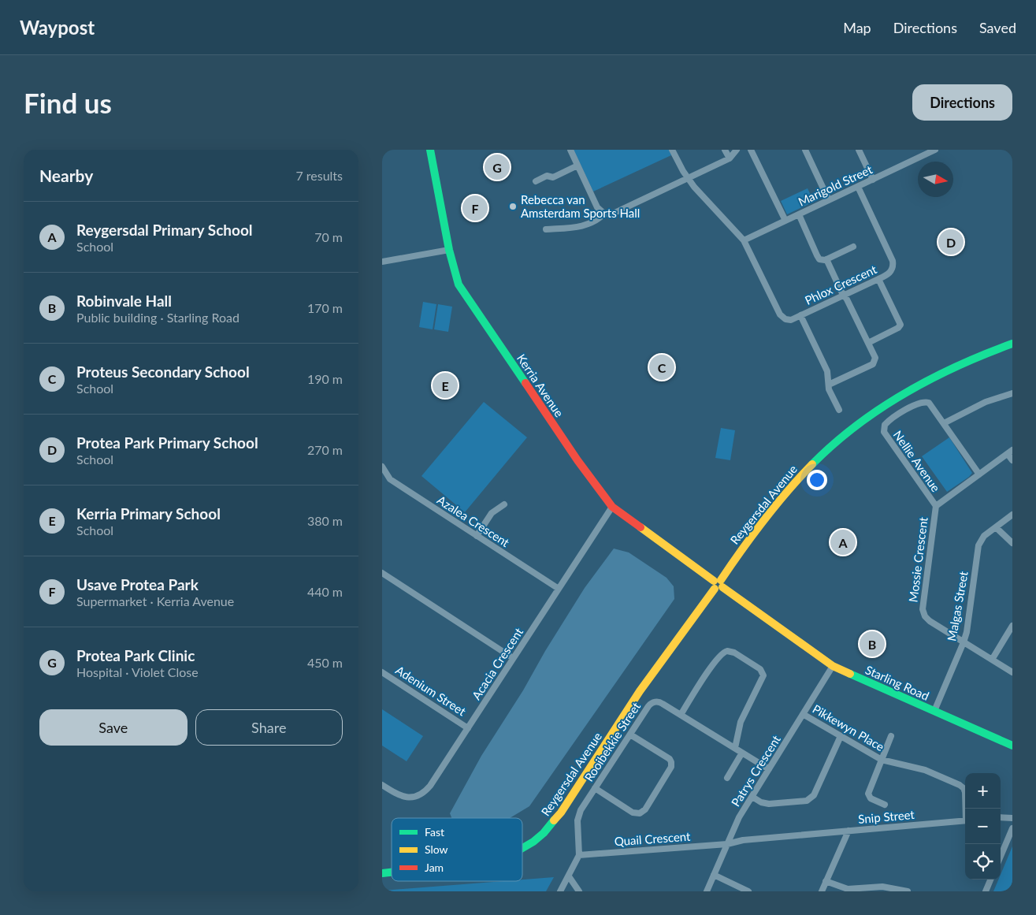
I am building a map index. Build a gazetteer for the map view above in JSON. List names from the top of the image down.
{
  "streets": {
    "street": [
      "Marigold Street",
      "Phlox Crescent",
      "Kerria Avenue",
      "Nellie Avenue",
      "Reygersdal Avenue",
      "Azalea Crescent",
      "Mossie Crescent",
      "Malgas Street",
      "Acacia Crescent",
      "Starling Road",
      "Adenium Street",
      "Pikkewyn Place",
      "Rooibekkie Street",
      "Patrys Crescent",
      "Snip Street",
      "Quail Crescent"
    ]
  },
  "crossings": [
    ["Marigold Street", "Phlox Crescent"],
    ["Kerria Avenue", "Reygersdal Avenue"],
    ["Kerria Avenue", "Acacia Crescent"],
    ["Kerria Avenue", "Starling Road"],
    ["Nellie Avenue", "Mossie Crescent"],
    ["Reygersdal Avenue", "Starling Road"],
    ["Azalea Crescent", "Acacia Crescent"],
    ["Mossie Crescent", "Malgas Street"],
    ["Malgas Street", "Starling Road"],
    ["Acacia Crescent", "Adenium Street"],
    ["Starling Road", "Patrys Crescent"],
    ["Pikkewyn Place", "Patrys Crescent"],
    ["Rooibekkie Street", "Patrys Crescent"],
    ["Rooibekkie Street", "Quail Crescent"],
    ["Patrys Crescent", "Quail Crescent"],
    ["Snip Street", "Quail Crescent"]
  ],
  "places": ["Rebecca van Amsterdam Sports Hall"],
  "legend": ["Fast", "Slow", "Jam"],
  "north": "right",
  "page": {
    "header": "Waypost",
    "nav": ["Map", "Directions", "Saved"],
    "buttons": [
      "Directions",
      ["Save", "Share"]
    ],
    "title": "Find us",
    "heading": ["Nearby", "7 results"],
    "pins": [
      "G",
      "F",
      "D",
      "C",
      "E",
      "A",
      "B"
    ],
    "list": [
      {
        "mark": "A",
        "name": "Reygersdal Primary School",
        "note": "School",
        "value": "70 m"
      },
      {
        "mark": "B",
        "name": "Robinvale Hall",
        "note": "Public building · Starling Road",
        "value": "170 m"
      },
      {
        "mark": "C",
        "name": "Proteus Secondary School",
        "note": "School",
        "value": "190 m"
      },
      {
        "mark": "D",
        "name": "Protea Park Primary School",
        "note": "School",
        "value": "270 m"
      },
      {
        "mark": "E",
        "name": "Kerria Primary School",
        "note": "School",
        "value": "380 m"
      },
      {
        "mark": "F",
        "name": "Usave Protea Park",
        "note": "Supermarket · Kerria Avenue",
        "value": "440 m"
      },
      {
        "mark": "G",
        "name": "Protea Park Clinic",
        "note": "Hospital · Violet Close",
        "value": "450 m"
      }
    ],
    "map_buttons": ["+", "−"]
  }
}
